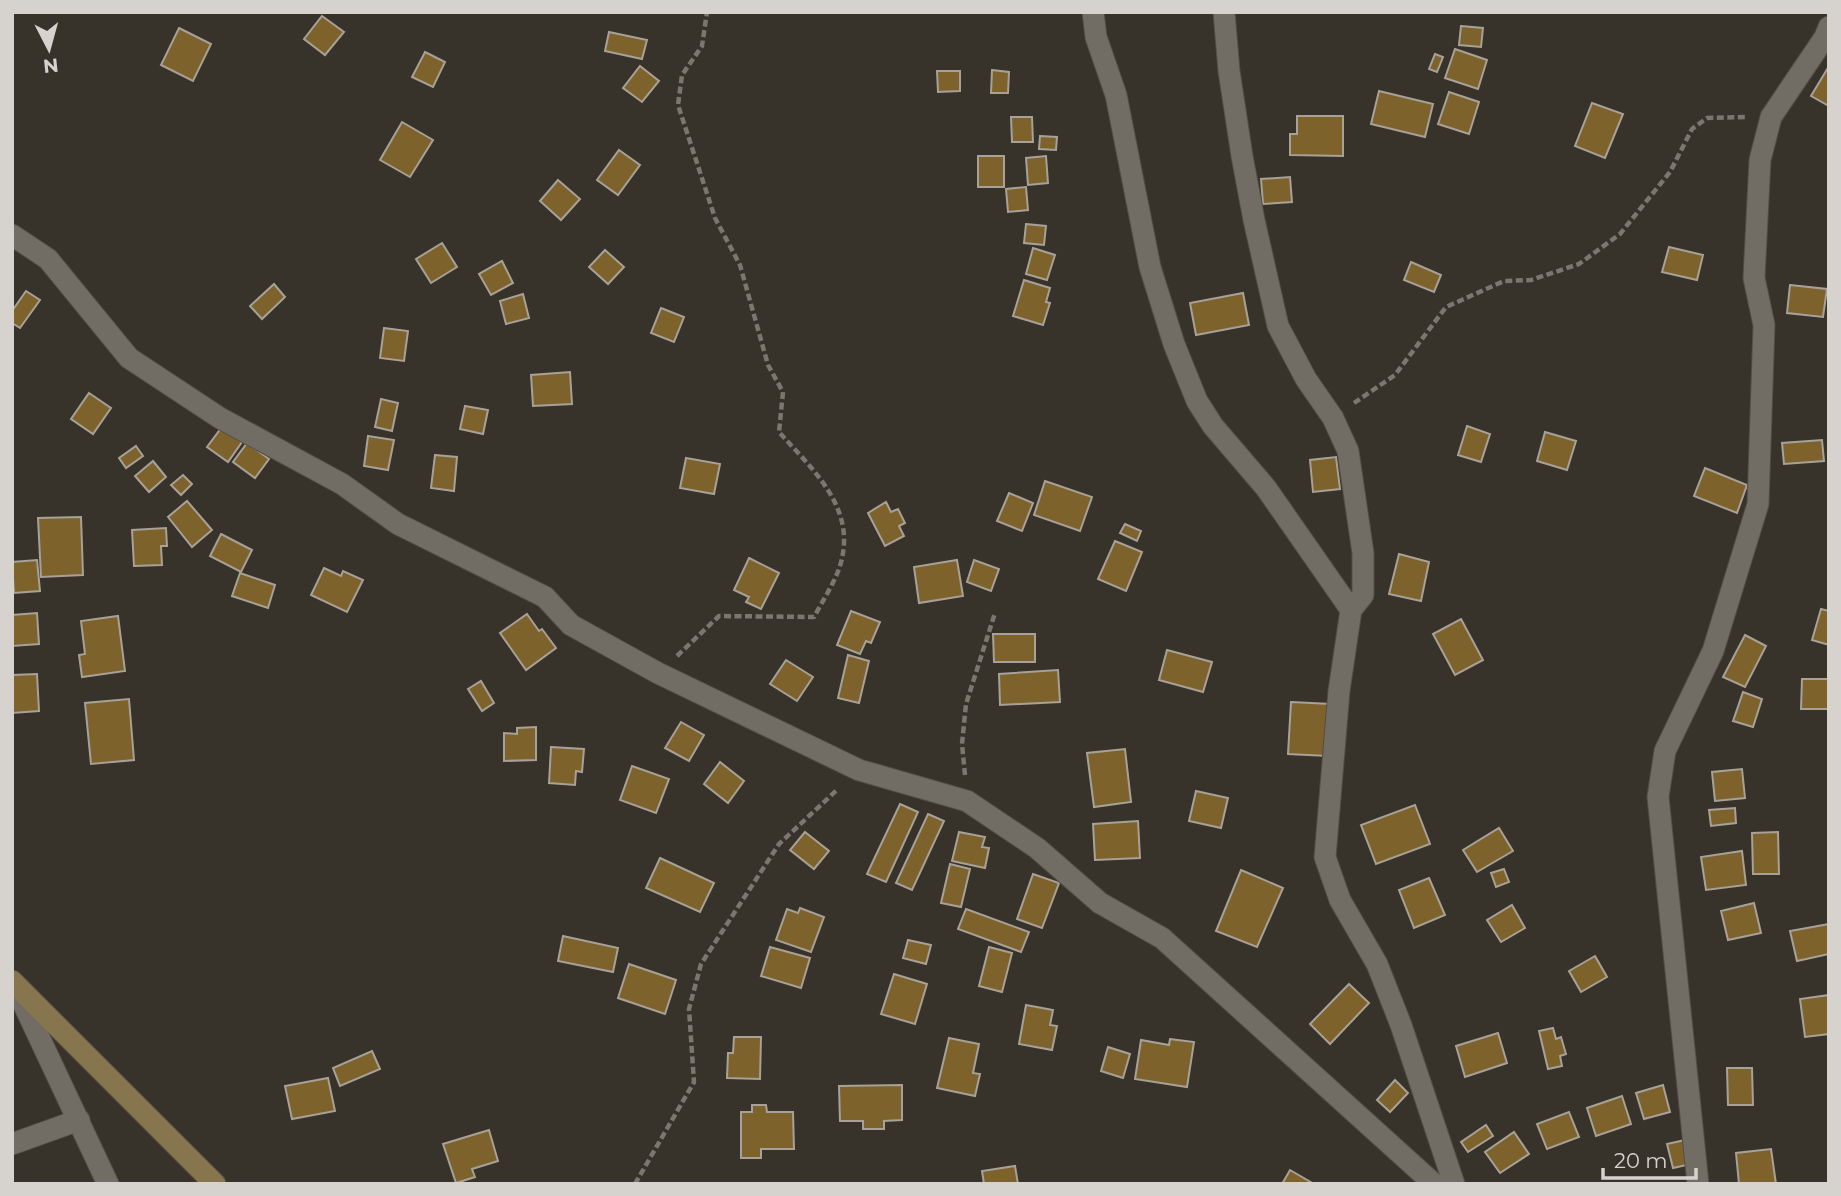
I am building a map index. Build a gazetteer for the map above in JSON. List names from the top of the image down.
{
  "scale_bar": "20 m",
  "north": "bottom"
}
